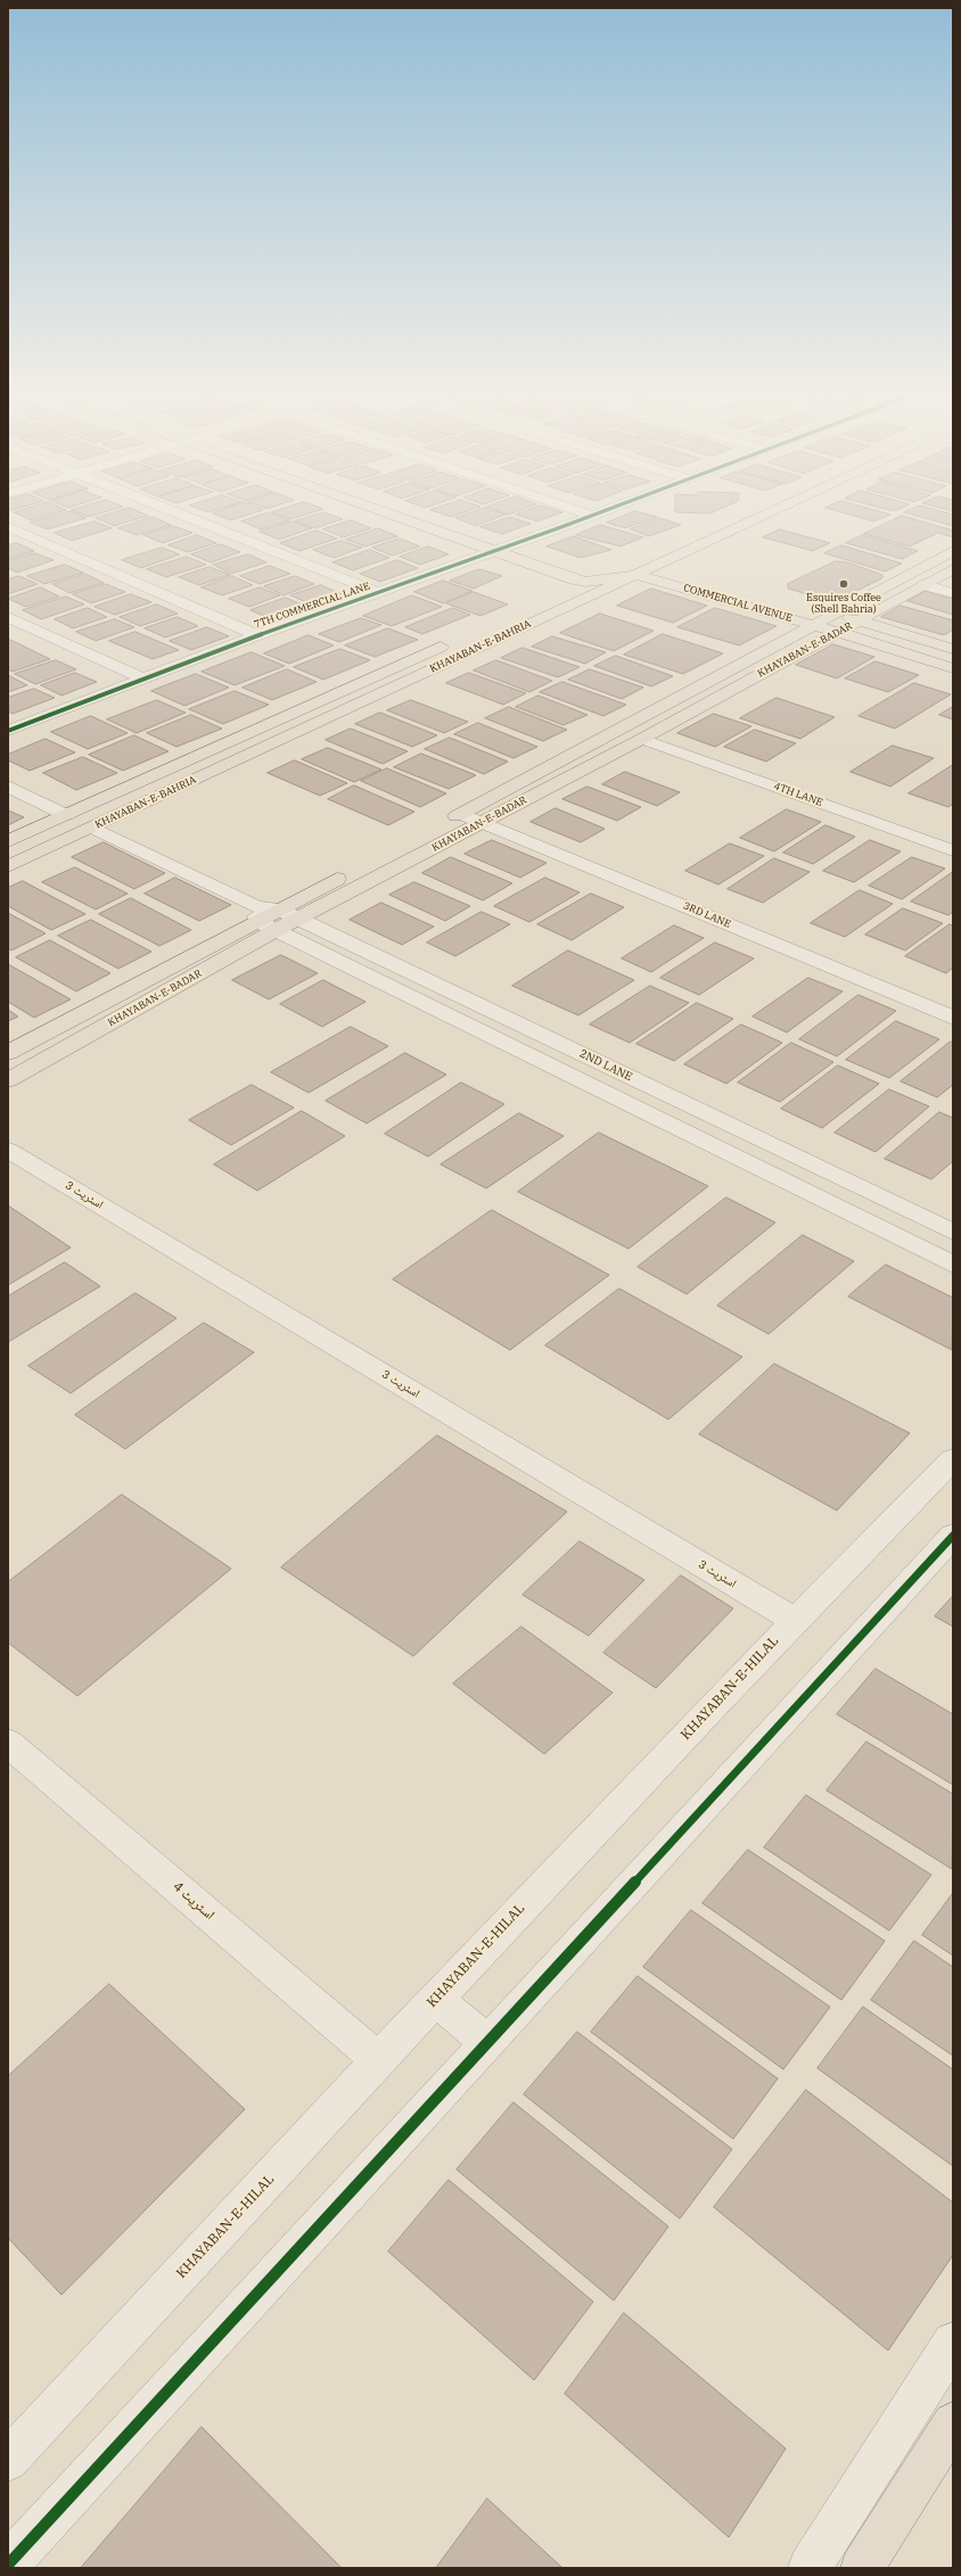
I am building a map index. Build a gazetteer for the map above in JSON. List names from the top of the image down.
{
  "streets": {
    "main road": ["COMMERCIAL AVENUE", "KHAYABAN-E-BAHRIA", "KHAYABAN-E-BADAR"],
    "street": [
      "7TH COMMERCIAL LANE",
      "4TH LANE",
      "3RD LANE",
      "2ND LANE",
      "اسٹریٹ 3",
      "KHAYABAN-E-HILAL",
      "اسٹریٹ 4"
    ]
  },
  "crossings": [
    ["COMMERCIAL AVENUE", "KHAYABAN-E-BAHRIA"],
    ["COMMERCIAL AVENUE", "KHAYABAN-E-BADAR"],
    ["KHAYABAN-E-BADAR", "4TH LANE"],
    ["KHAYABAN-E-BADAR", "3RD LANE"],
    ["KHAYABAN-E-BADAR", "2ND LANE"],
    ["اسٹریٹ 3", "KHAYABAN-E-HILAL"],
    ["KHAYABAN-E-HILAL", "اسٹریٹ 4"]
  ],
  "places": ["Esquires Coffee (Shell Bahria)"]
}
